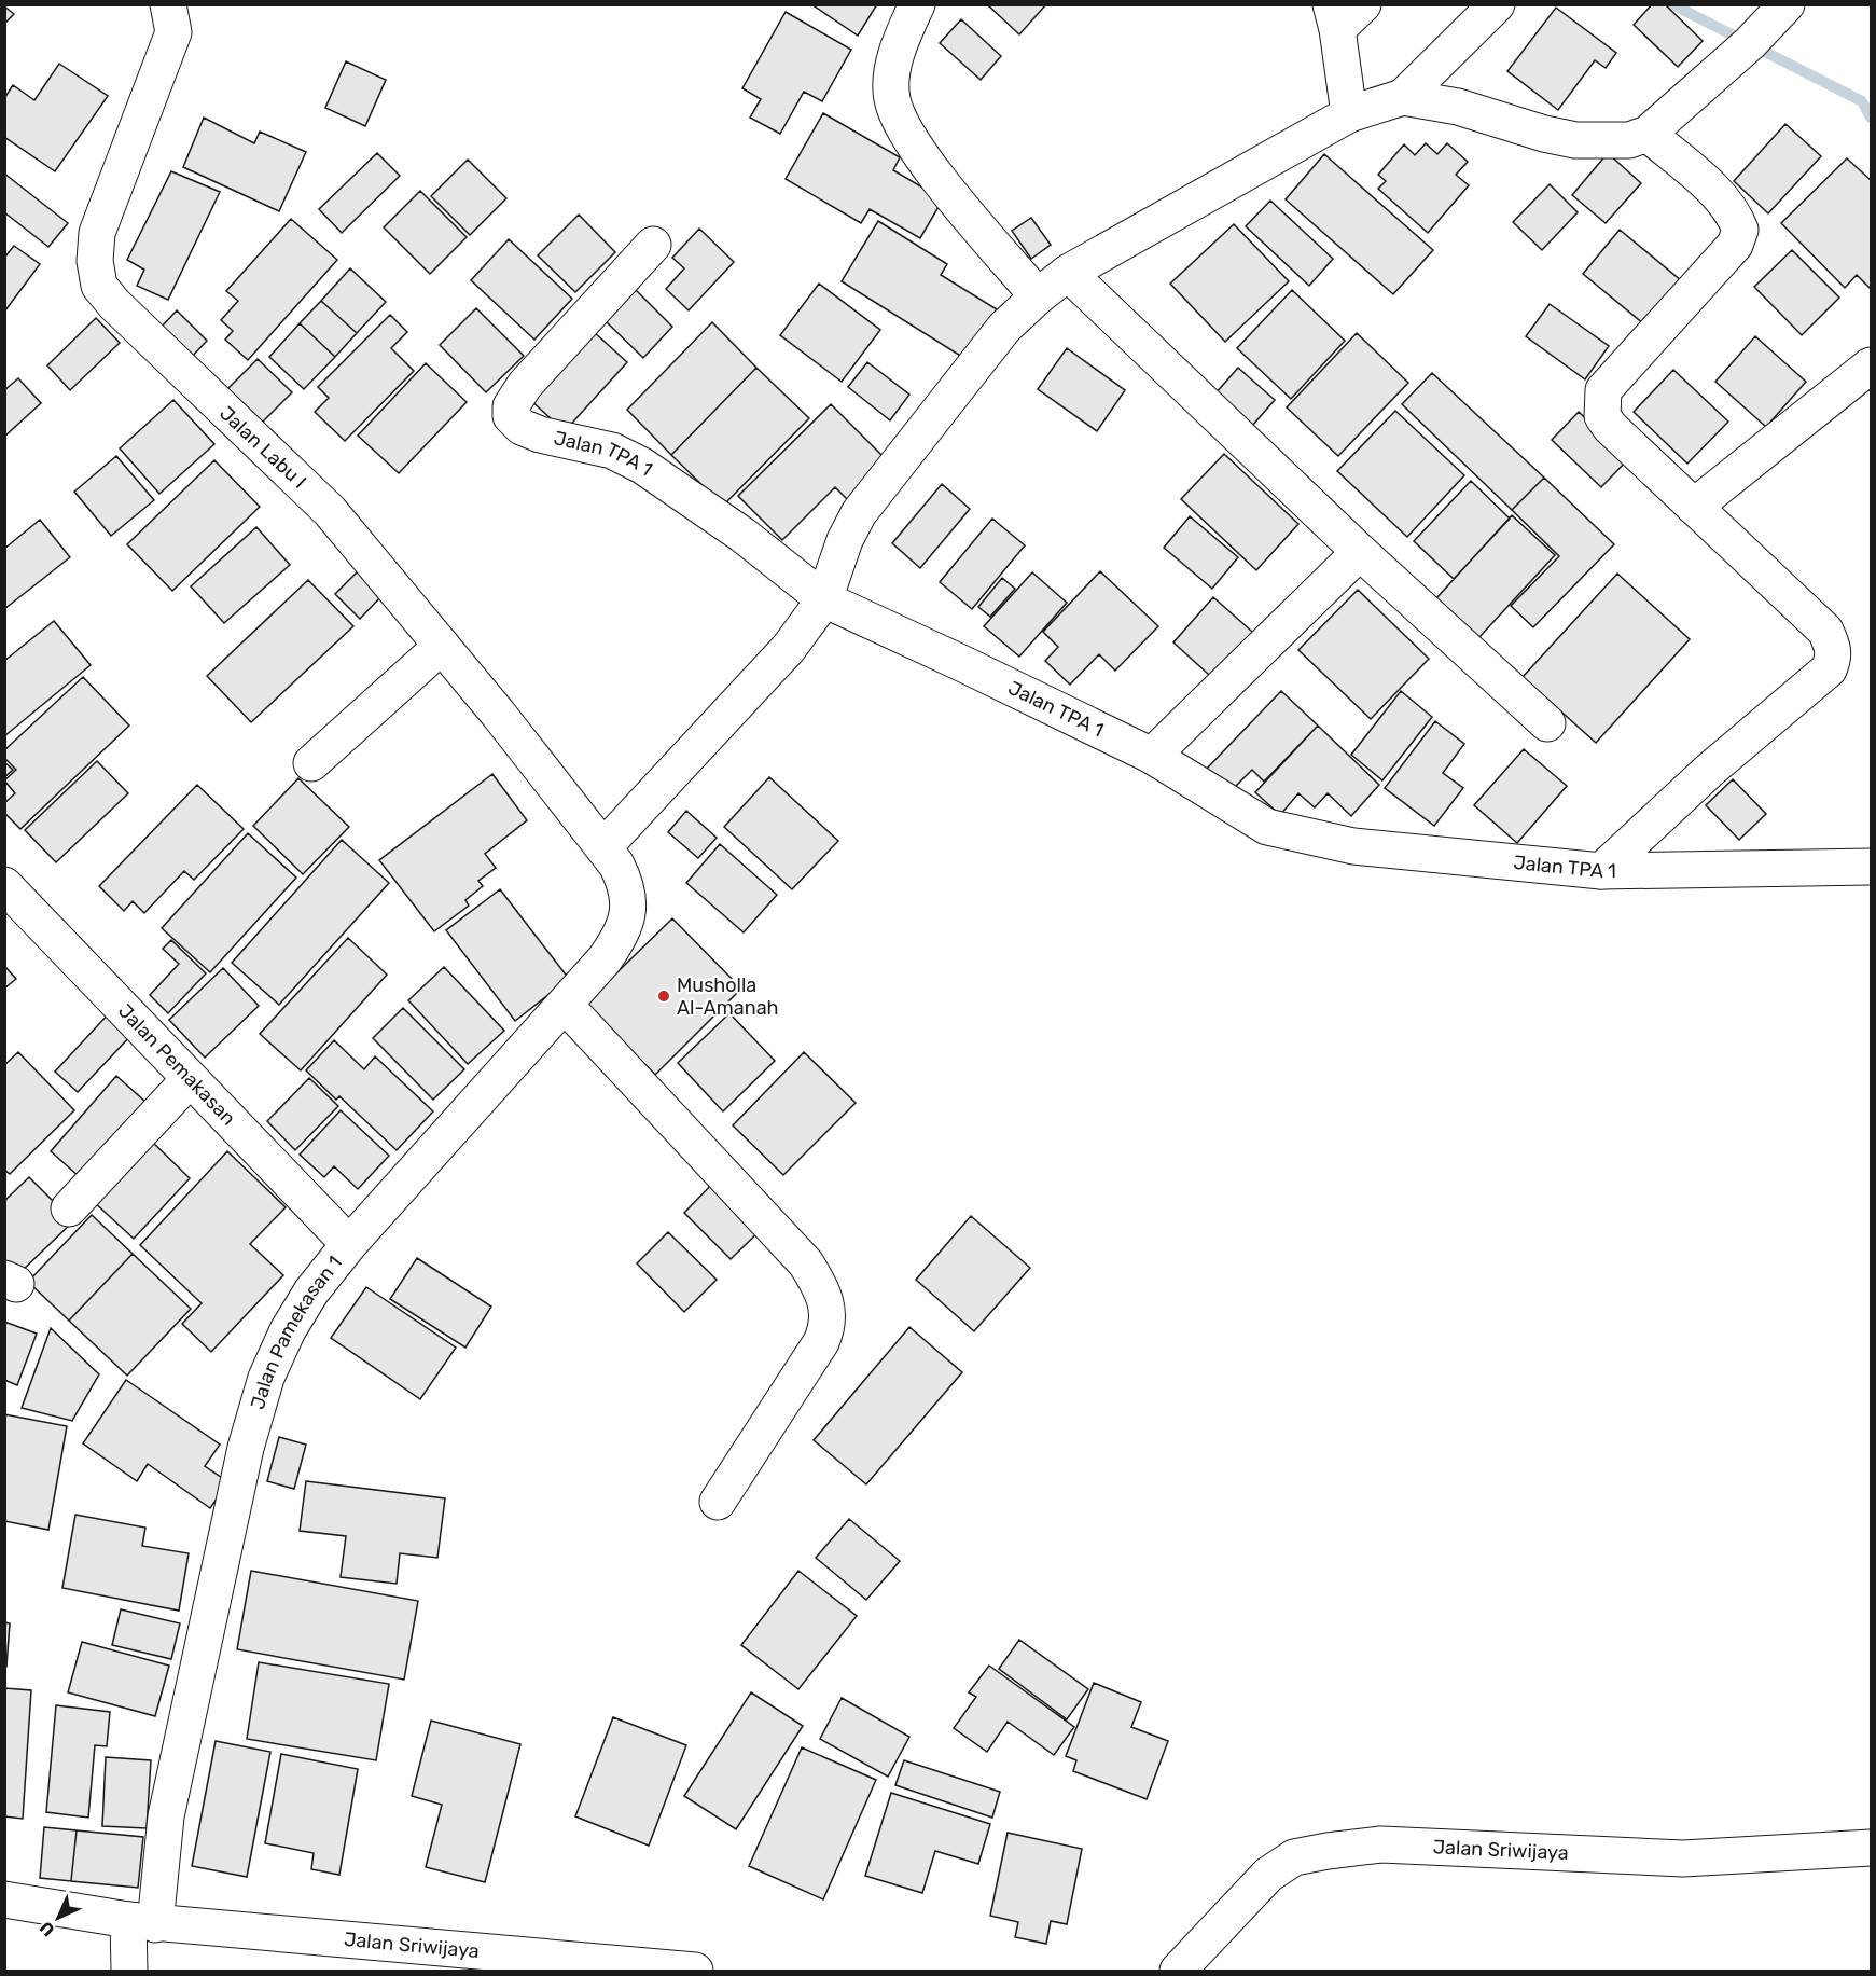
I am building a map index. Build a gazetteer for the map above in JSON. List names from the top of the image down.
{
  "streets": {
    "street": [
      "Jalan Labu I",
      "Jalan TPA 1",
      "Jalan Pemakasan",
      "Jalan Pamekasan 1",
      "Jalan Sriwijaya"
    ]
  },
  "crossings": [
    ["Jalan Labu I", "Jalan Pamekasan 1"],
    ["Jalan Pemakasan", "Jalan Pamekasan 1"],
    ["Jalan Pamekasan 1", "Jalan Sriwijaya"]
  ],
  "places": ["Musholla Al-Amanah"],
  "north": "bottom left"
}
